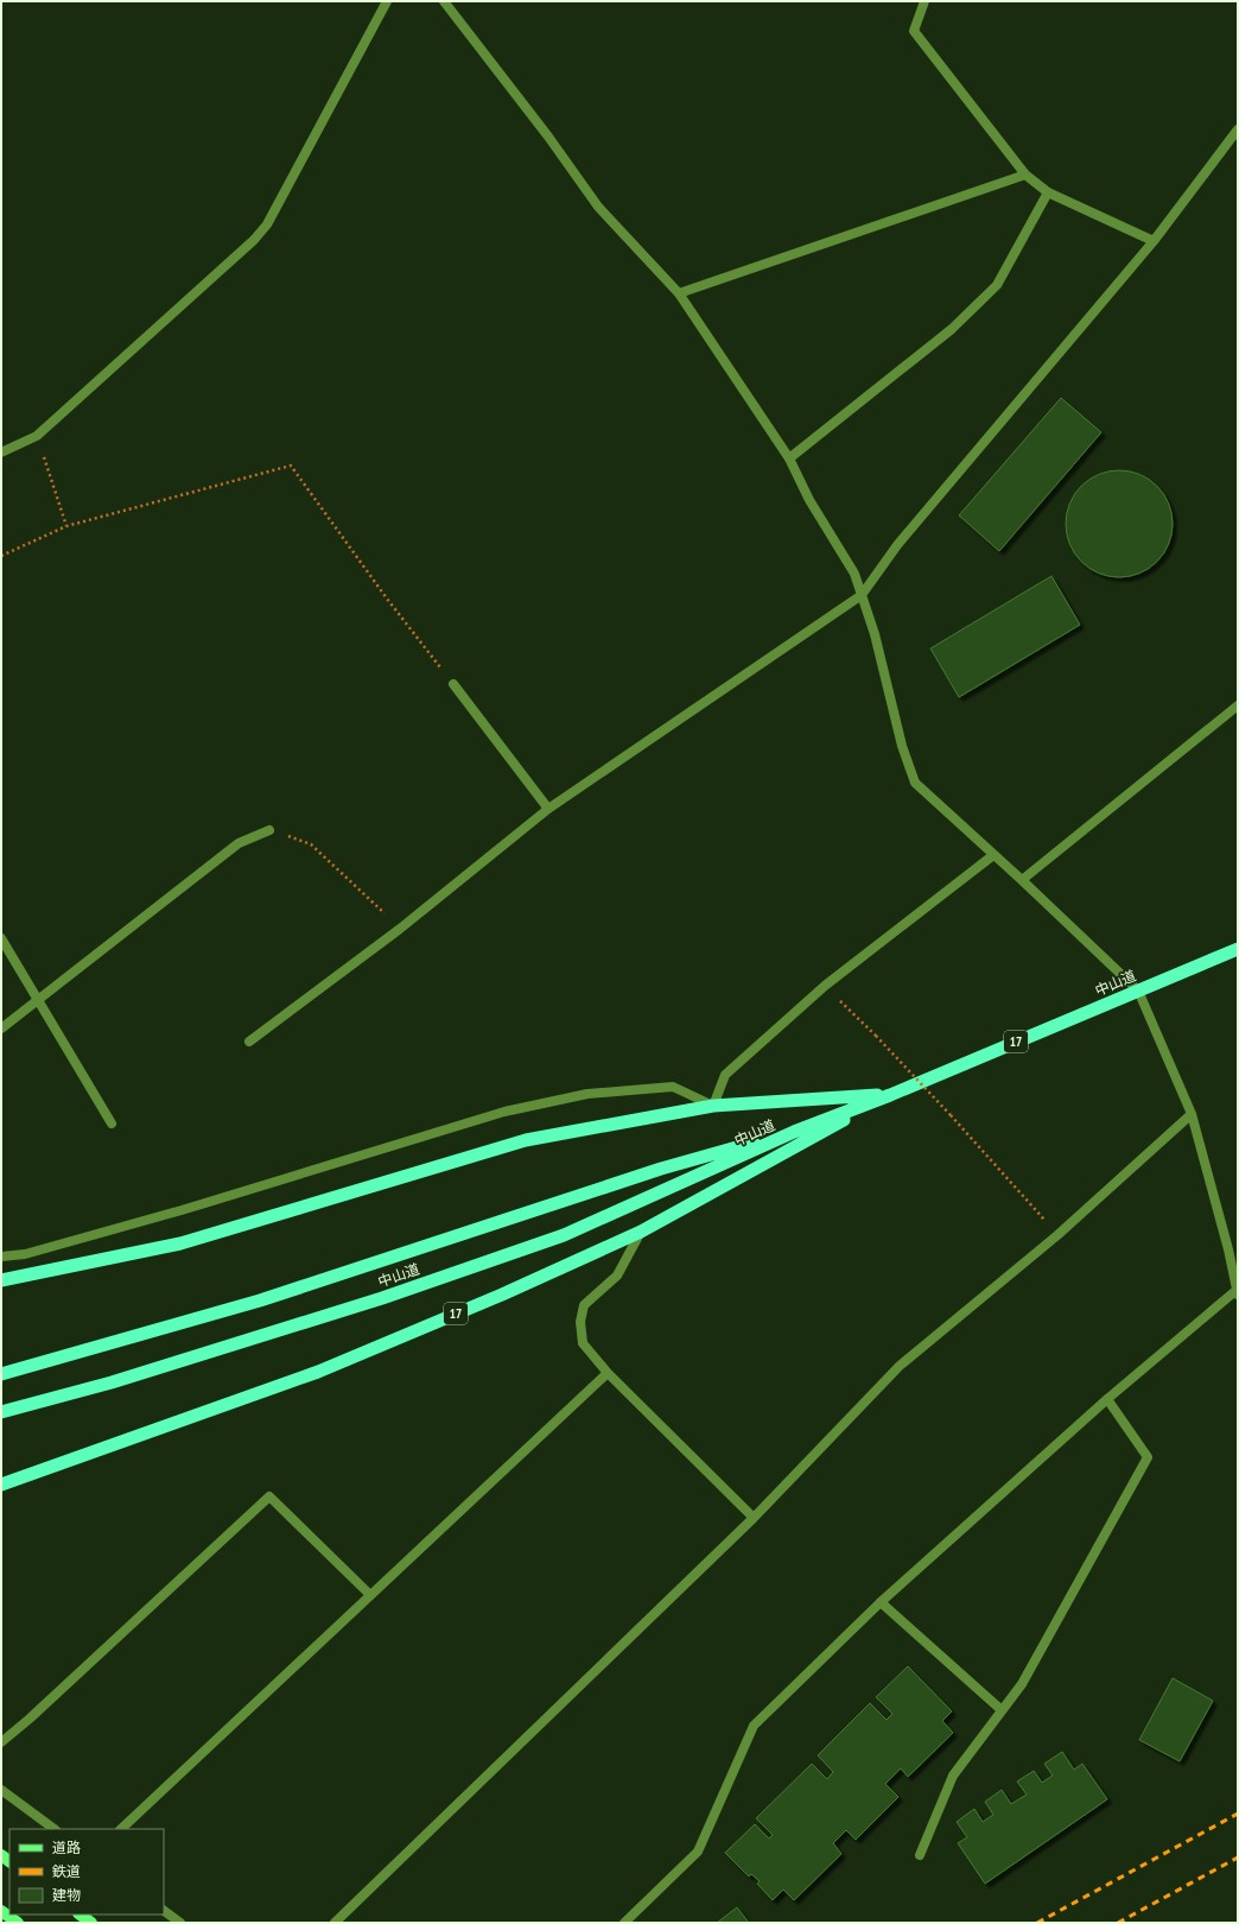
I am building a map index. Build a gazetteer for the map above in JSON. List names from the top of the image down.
{
  "streets": {
    "highway": ["中山道", "17"]
  },
  "crossings": [
    ["中山道", "17"]
  ],
  "legend": ["道路", "鉄道", "建物"]
}
